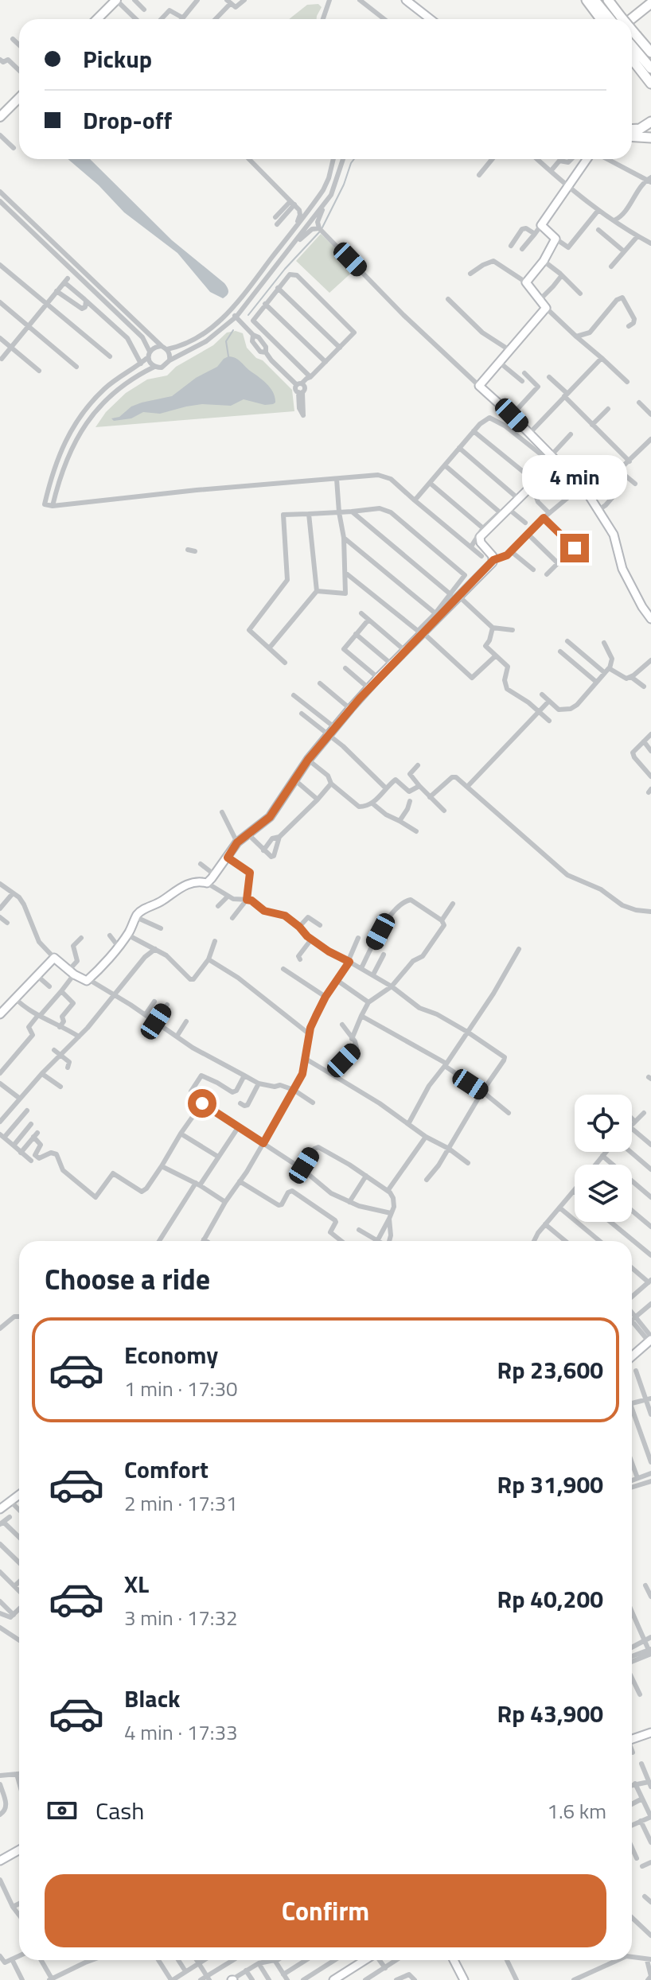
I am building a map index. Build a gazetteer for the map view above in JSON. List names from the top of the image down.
{
  "page": {
    "banner": ["Pickup", "Drop-off"],
    "bubble": "4 min",
    "heading": "Choose a ride",
    "list": [
      {
        "name": "Economy",
        "note": "1 min · 17:30",
        "value": "Rp 23,600"
      },
      {
        "name": "Comfort",
        "note": "2 min · 17:31",
        "value": "Rp 31,900"
      },
      {
        "name": "XL",
        "note": "3 min · 17:32",
        "value": "Rp 40,200"
      },
      {
        "name": "Black",
        "note": "4 min · 17:33",
        "value": "Rp 43,900"
      }
    ],
    "pay": ["Cash", "1.6 km"],
    "buttons": "Confirm"
  }
}
